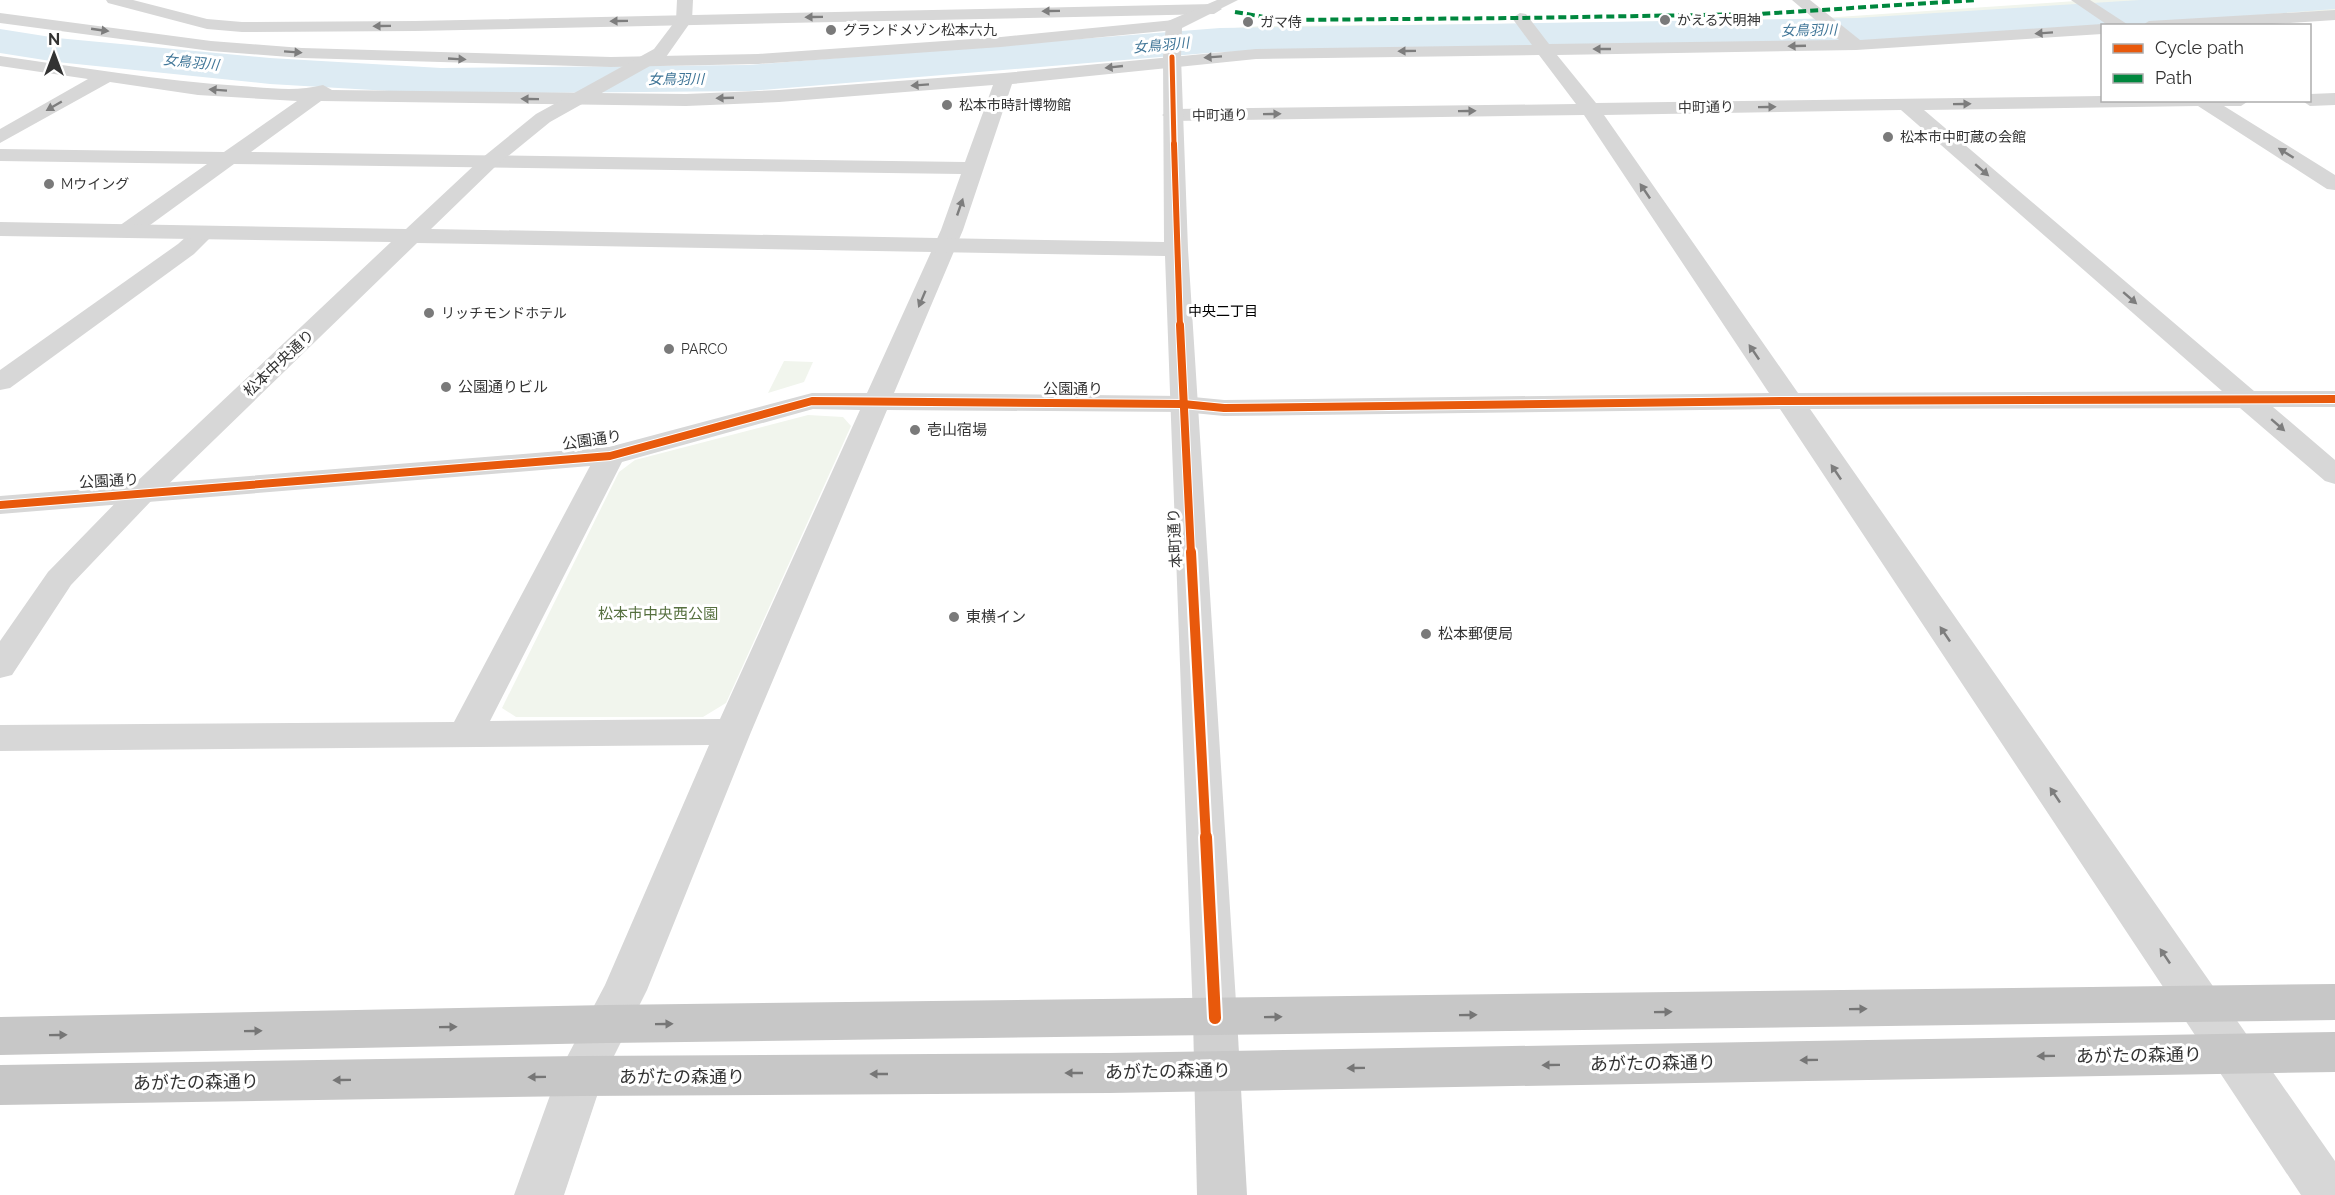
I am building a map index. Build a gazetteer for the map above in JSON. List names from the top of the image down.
{
  "streets": {
    "highway": ["あがたの森通り"],
    "street": [
      "中町通り",
      "松本中央通り",
      "公園通り",
      "本町通り"
    ]
  },
  "crossings": [
    ["中町通り", "本町通り"],
    ["松本中央通り", "公園通り"],
    ["公園通り", "本町通り"]
  ],
  "districts": ["中央二丁目"],
  "water": ["女鳥羽川"],
  "parks": ["松本市中央西公園"],
  "places": [
    "かえる大明神",
    "ガマ侍",
    "グランドメゾン松本六九",
    "松本市時計博物館",
    "松本市中町蔵の会館",
    "Mウイング",
    "リッチモンドホテル",
    "PARCO",
    "公園通りビル",
    "壱山宿場",
    "東横イン",
    "松本郵便局"
  ],
  "legend": ["Cycle path", "Path"],
  "north": "top"
}
